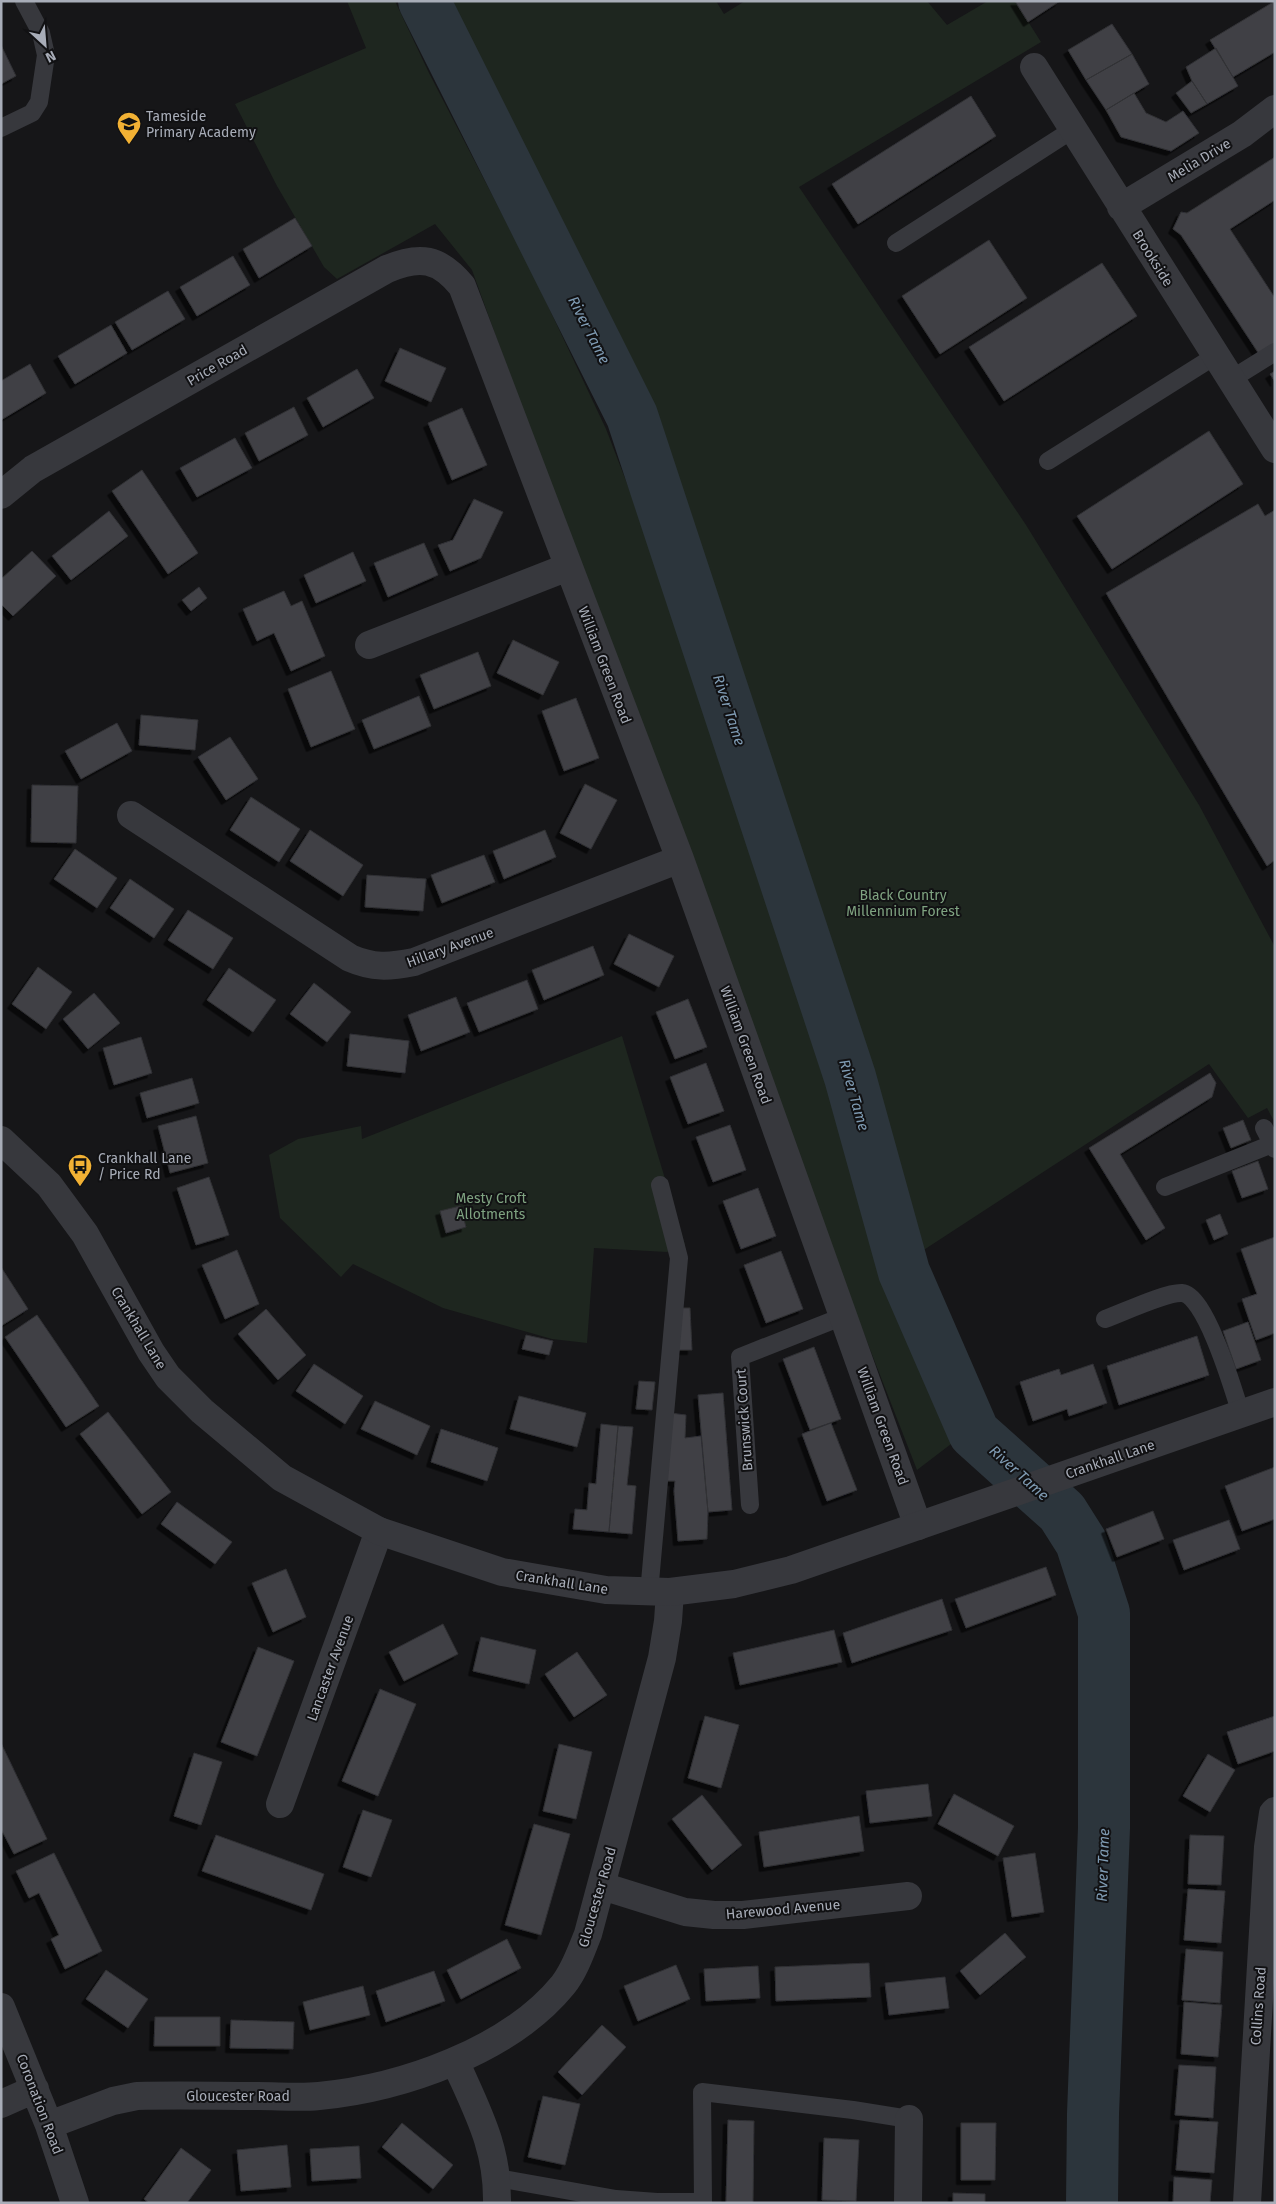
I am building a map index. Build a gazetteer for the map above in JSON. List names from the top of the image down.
{
  "streets": {
    "street": [
      "Melia Drive",
      "Brookside",
      "Price Road",
      "William Green Road",
      "Hillary Avenue",
      "Crankhall Lane",
      "Lancaster Avenue",
      "Gloucester Road",
      "Harewood Avenue",
      "Collins Road",
      "Coronation Road"
    ],
    "lane": ["Brunswick Court"]
  },
  "crossings": [
    ["Melia Drive", "Brookside"],
    ["Price Road", "William Green Road"],
    ["William Green Road", "Hillary Avenue"],
    ["William Green Road", "Crankhall Lane"],
    ["William Green Road", "Brunswick Court"],
    ["Crankhall Lane", "Lancaster Avenue"],
    ["Crankhall Lane", "Gloucester Road"],
    ["Gloucester Road", "Harewood Avenue"],
    ["Gloucester Road", "Coronation Road"]
  ],
  "water": ["River Tame"],
  "parks": ["Black Country Millennium Forest", "Mesty Croft Allotments"],
  "places": {
    "school or university": ["Tameside Primary Academy"],
    "bus stop": ["Crankhall Lane / Price Rd"]
  },
  "north": "bottom right"
}
